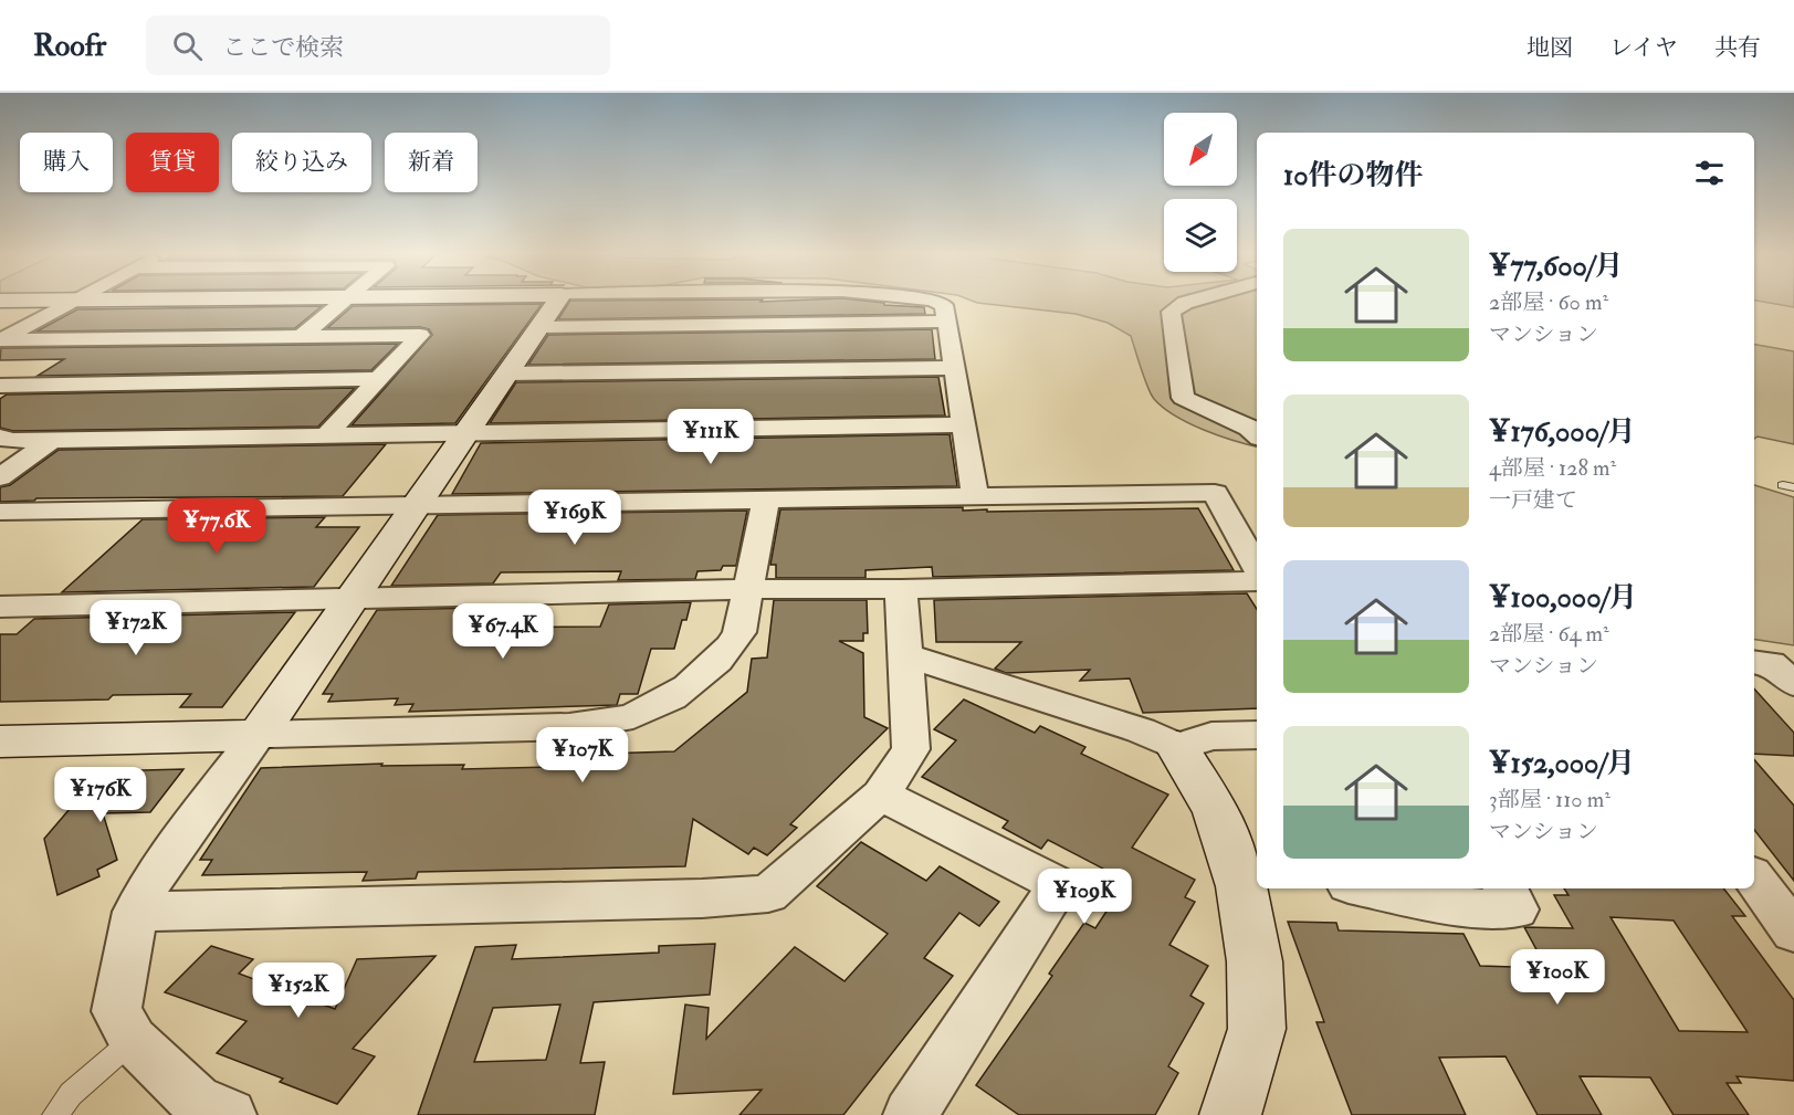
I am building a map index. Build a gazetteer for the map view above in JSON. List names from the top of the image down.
{
  "north": "bottom left",
  "page": {
    "header": "Roofr",
    "search": "ここで検索",
    "nav": ["地図", "レイヤ", "共有"],
    "chip": [
      "購入",
      "賃貸",
      "絞り込み",
      "新着"
    ],
    "heading": "10件の物件",
    "list": [
      {
        "name": "¥77,600/月",
        "note": "2部屋 · 60 m² · マンション"
      },
      {
        "name": "¥176,000/月",
        "note": "4部屋 · 128 m² · 一戸建て"
      },
      {
        "name": "¥100,000/月",
        "note": "2部屋 · 64 m² · マンション"
      },
      {
        "name": "¥152,000/月",
        "note": "3部屋 · 110 m² · マンション"
      }
    ],
    "price": [
      "¥111K",
      "¥169K",
      "¥77.6K",
      "¥172K",
      "¥67.4K",
      "¥107K",
      "¥176K",
      "¥109K",
      "¥100K",
      "¥152K"
    ]
  }
}
